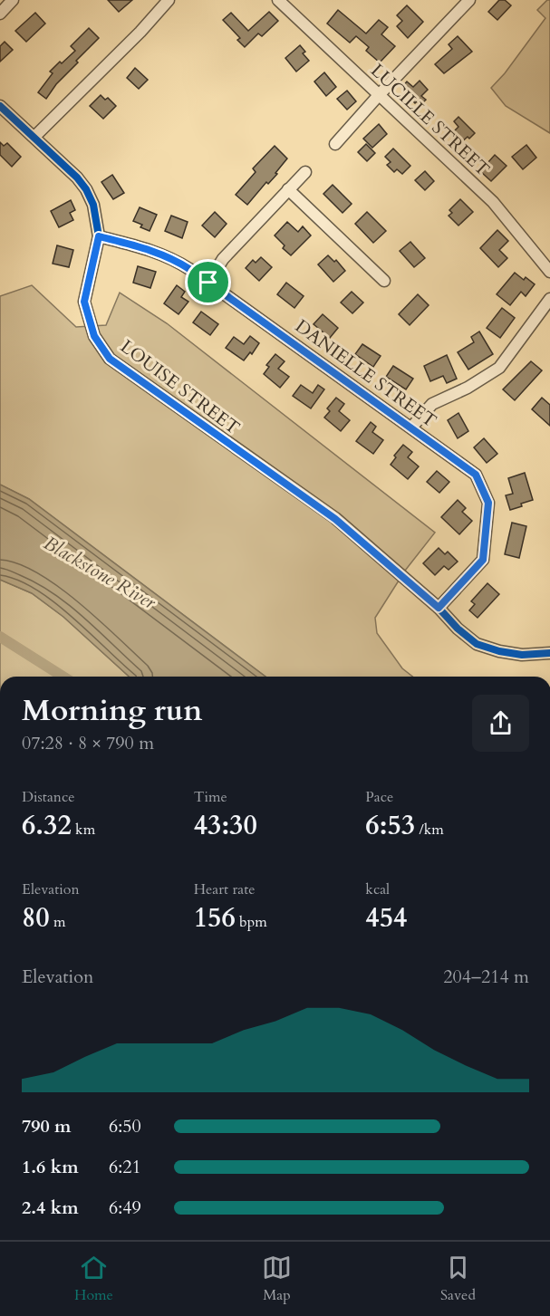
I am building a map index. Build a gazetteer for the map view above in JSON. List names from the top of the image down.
{
  "streets": {
    "street": ["LUCILLE STREET", "DANIELLE STREET", "LOUISE STREET"]
  },
  "crossings": [
    ["DANIELLE STREET", "LOUISE STREET"]
  ],
  "water": ["Blackstone River"],
  "page": {
    "heading": ["Morning run", "07:28 · 8 × 790 m"],
    "stats": [
      ["Distance", "6.32 km"],
      ["Time", "43:30"],
      ["Pace", "6:53 /km"],
      ["Elevation", "80 m"],
      ["Heart rate", "156 bpm"],
      ["kcal", "454"]
    ],
    "chart": ["Elevation", "204–214 m"],
    "list": [
      {
        "name": "790 m",
        "note": "6:50"
      },
      {
        "name": "1.6 km",
        "note": "6:21"
      },
      {
        "name": "2.4 km",
        "note": "6:49"
      }
    ],
    "tabs": ["Home", "Map", "Saved"]
  }
}
